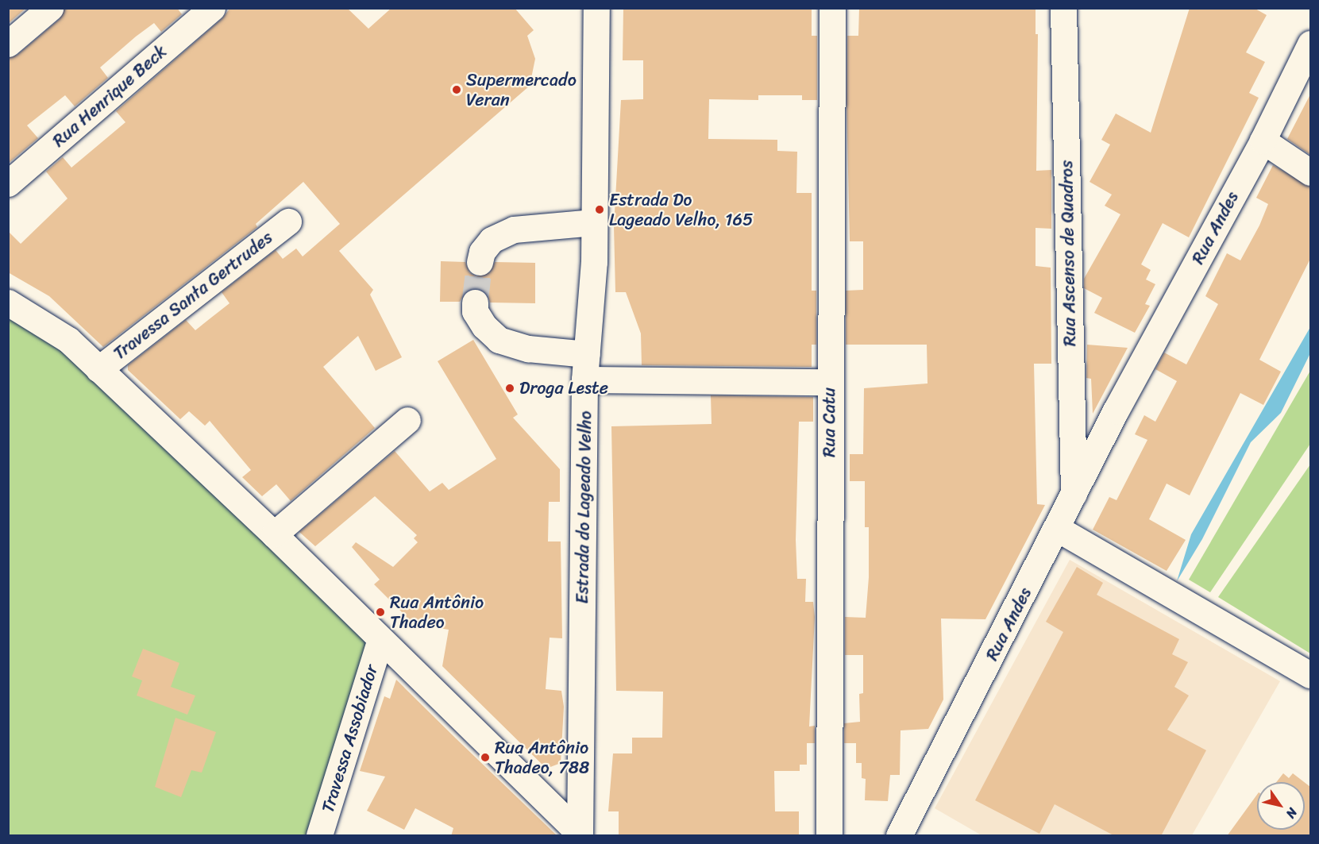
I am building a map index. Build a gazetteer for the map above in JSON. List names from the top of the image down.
{
  "streets": {
    "street": [
      "Rua Henrique Beck",
      "Rua Andes",
      "Rua Ascenso de Quadros",
      "Travessa Santa Gertrudes",
      "Rua Catu",
      "Estrada do Lageado Velho",
      "Travessa Assobiador"
    ]
  },
  "crossings": [
    ["Rua Andes", "Rua Ascenso de Quadros"]
  ],
  "places": [
    "Supermercado Veran",
    "Estrada Do Lageado Velho, 165",
    "Droga Leste",
    "Rua Antônio Thadeo",
    "Rua Antônio Thadeo, 788"
  ],
  "north": "bottom right"
}
